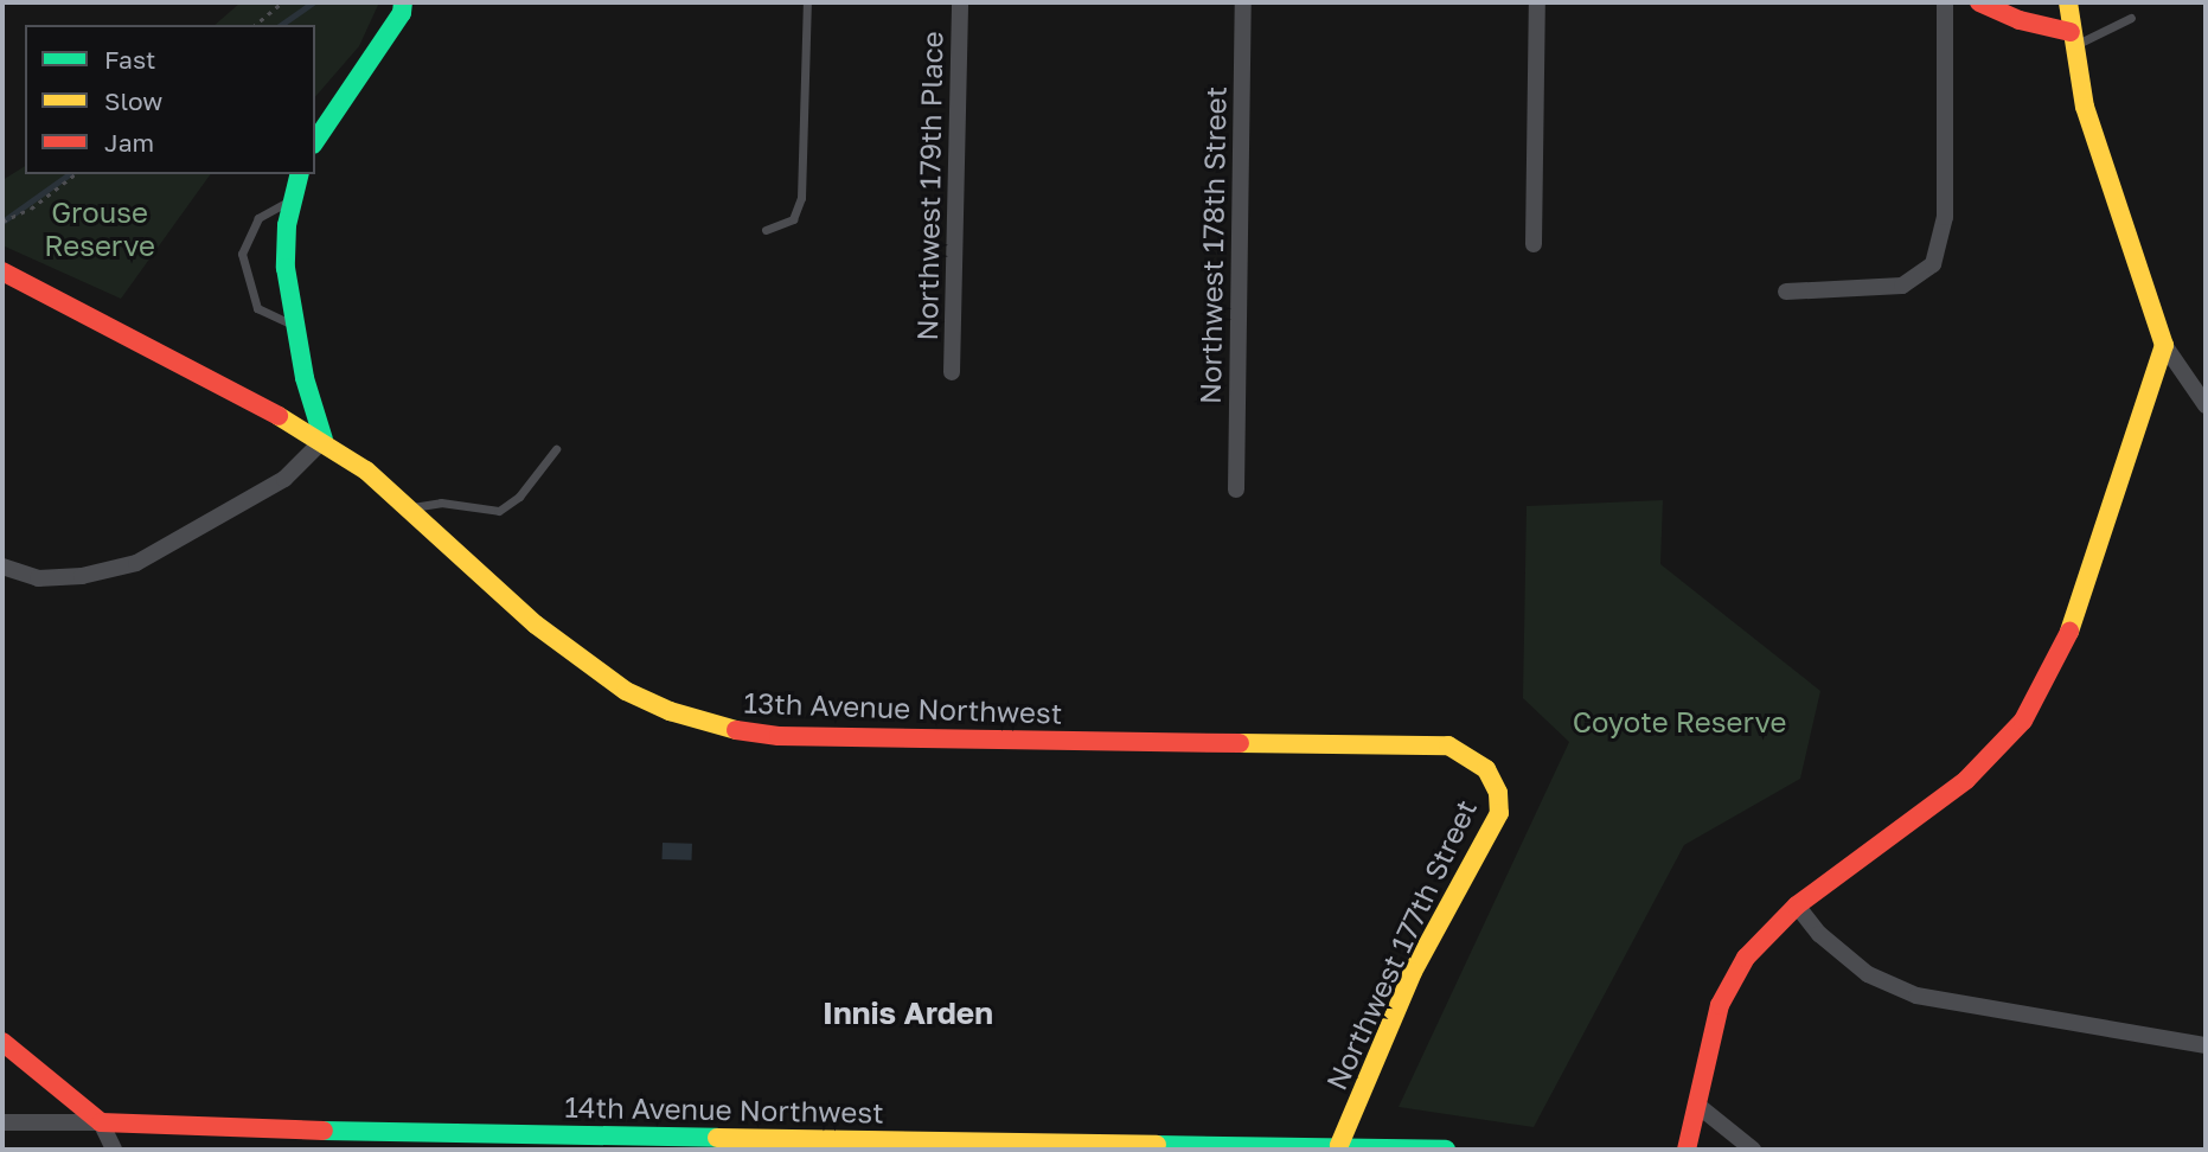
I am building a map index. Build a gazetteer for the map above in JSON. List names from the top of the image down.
{
  "streets": {
    "street": [
      "Northwest 179th Place",
      "Northwest 178th Street",
      "13th Avenue Northwest",
      "Northwest 177th Street",
      "14th Avenue Northwest"
    ]
  },
  "crossings": [
    ["13th Avenue Northwest", "Northwest 177th Street"],
    ["Northwest 177th Street", "14th Avenue Northwest"]
  ],
  "districts": ["Innis Arden"],
  "parks": ["Grouse Reserve", "Coyote Reserve"],
  "legend": ["Fast", "Slow", "Jam"]
}
